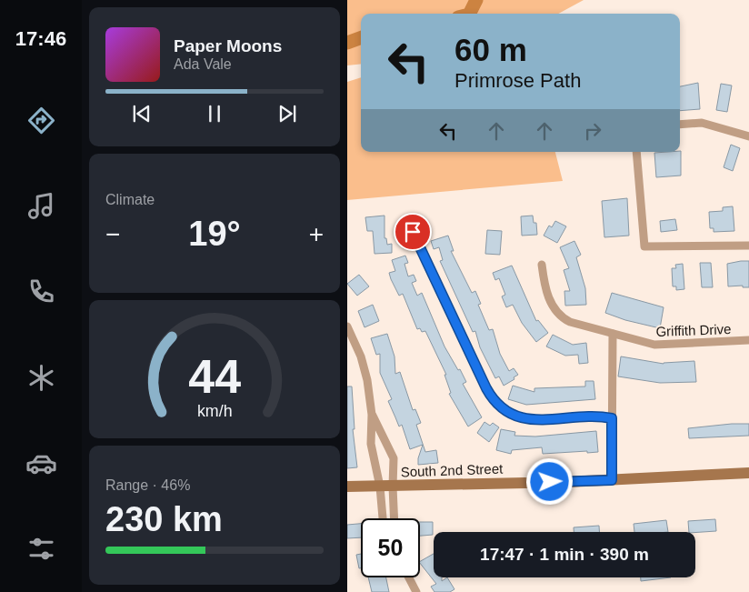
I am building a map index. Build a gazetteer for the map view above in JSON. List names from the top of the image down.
{
  "streets": {
    "main road": ["South 2nd Street"],
    "street": ["Griffith Drive"]
  },
  "page": {
    "tabs": "17:46",
    "turn": ["60 m", "Primrose Path"],
    "song": ["Paper Moons", "Ada Vale"],
    "tile": [
      "Climate",
      ["Range · 46%", "230 km"]
    ],
    "heat": ["−", "19°", "+"],
    "limit": "50",
    "trip": "17:47 · 1 min · 390 m",
    "gauge": ["44", "km/h"]
  }
}
